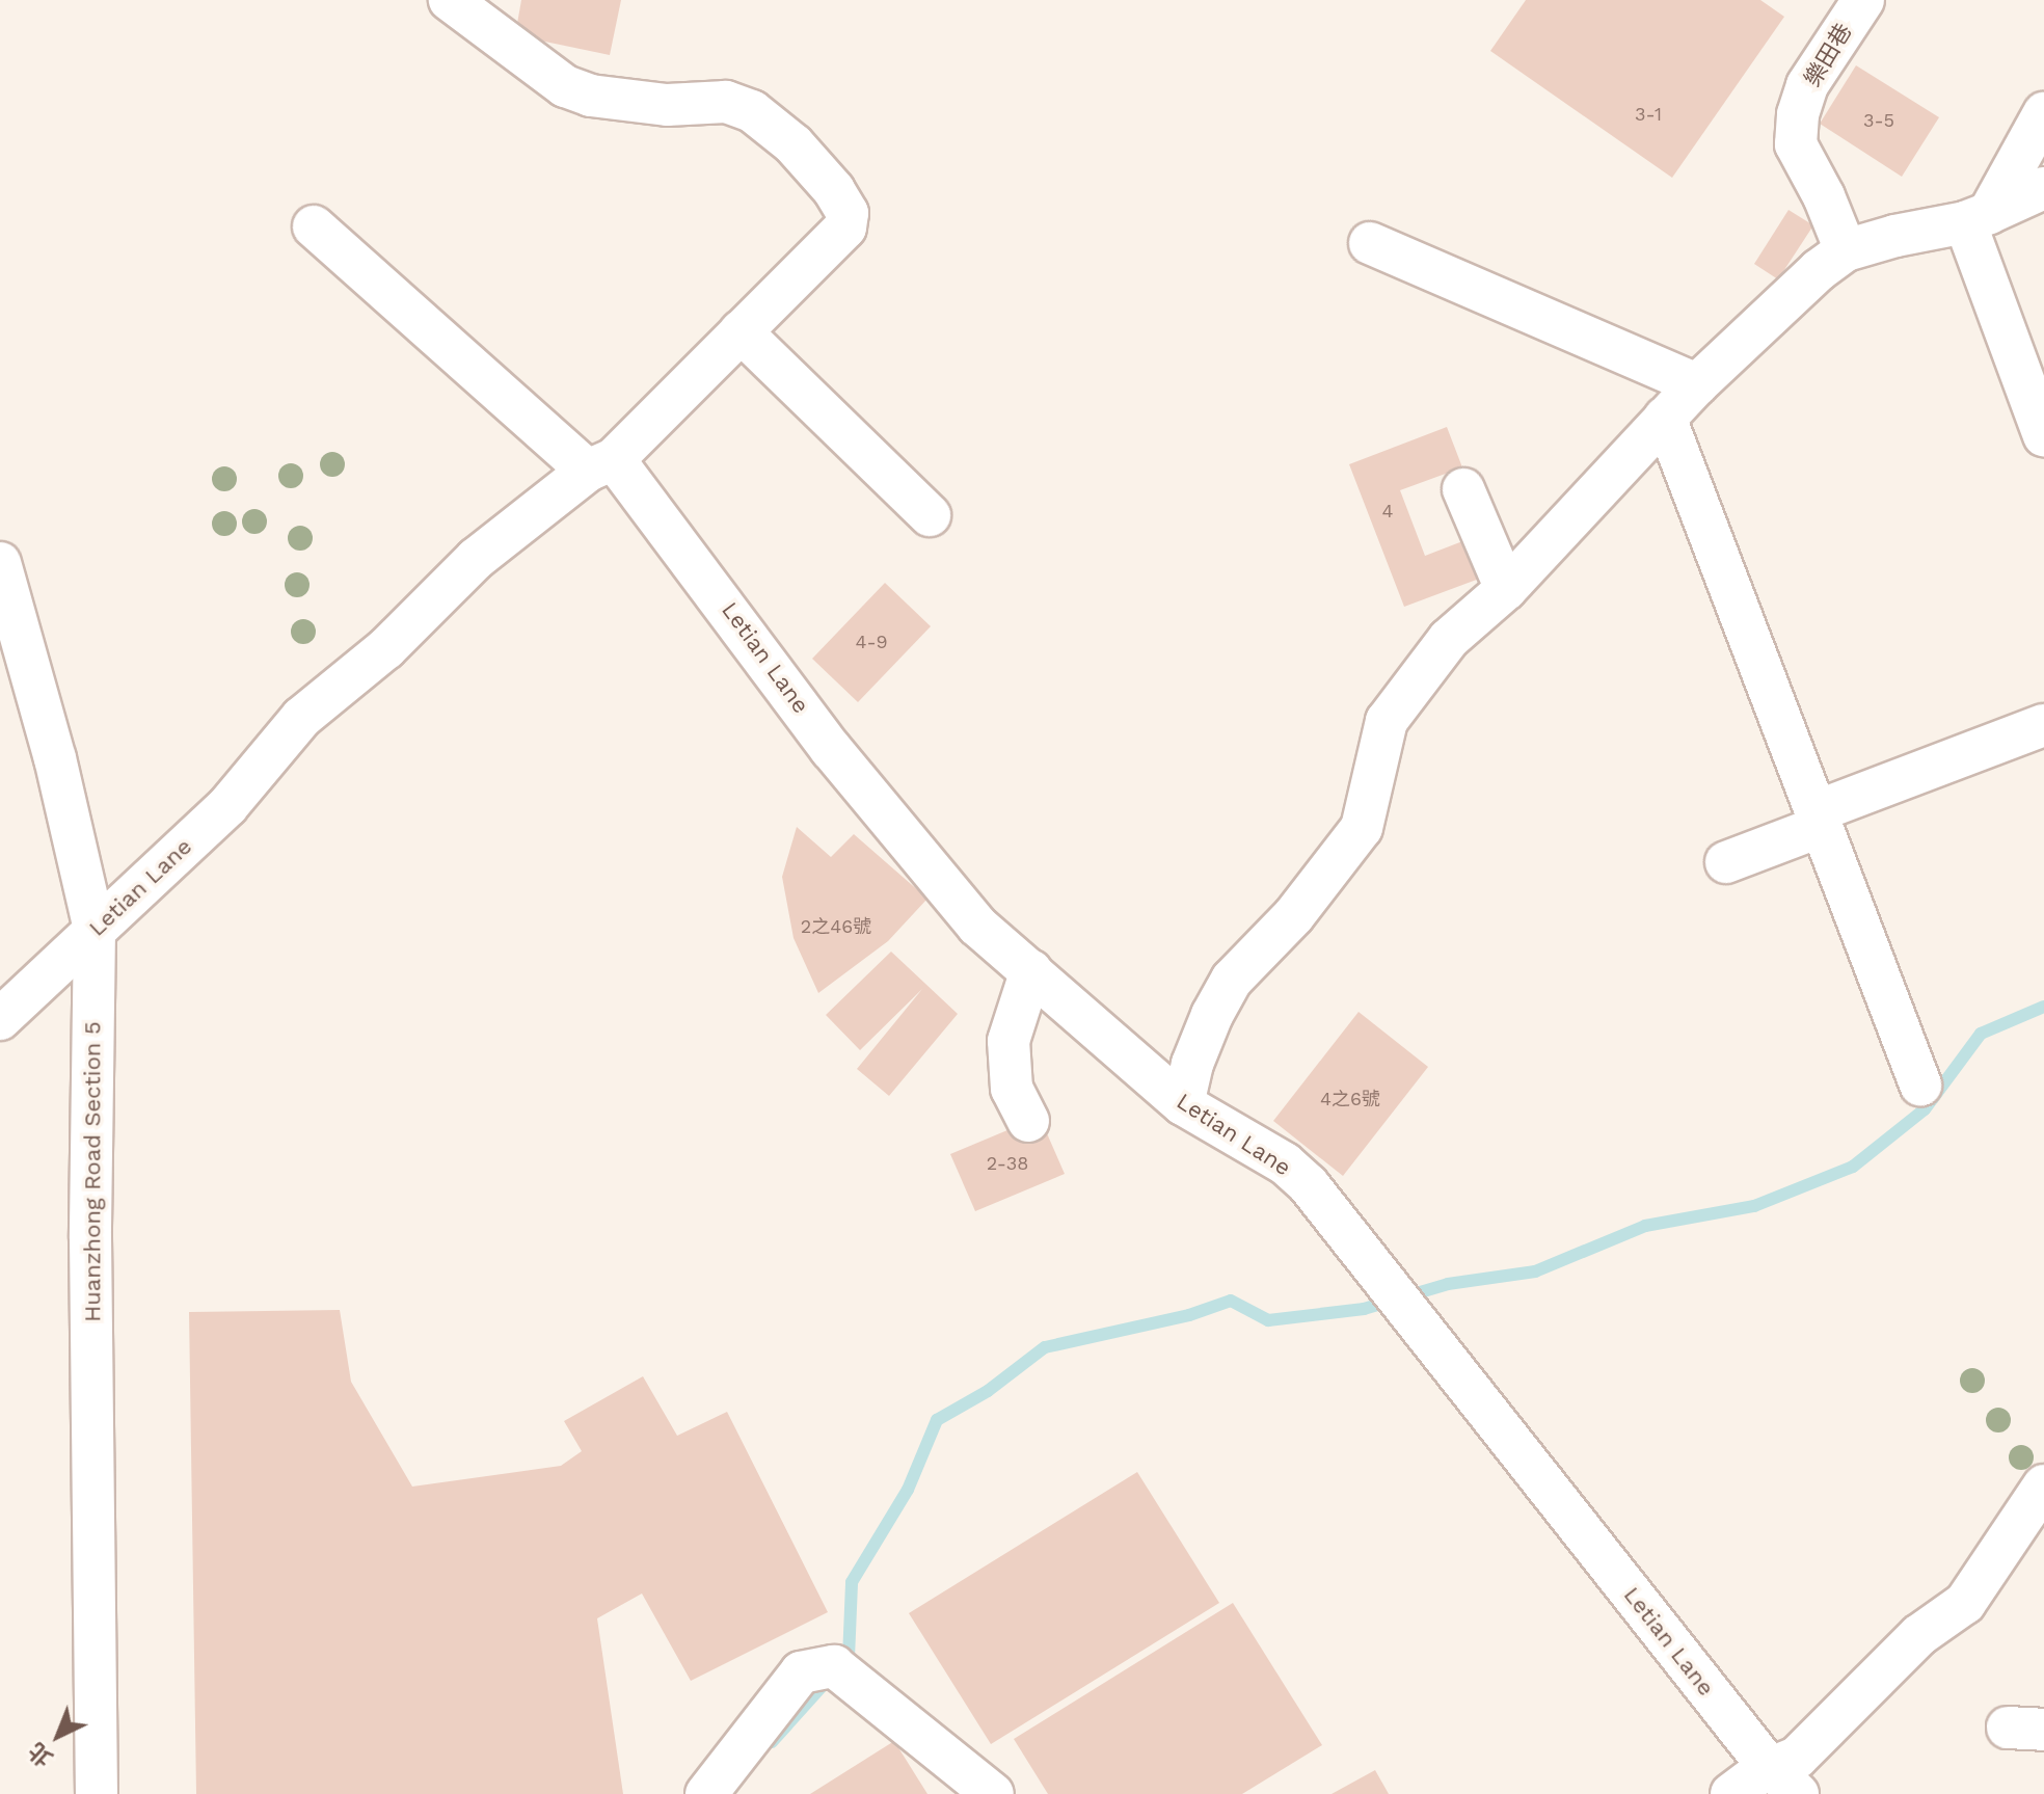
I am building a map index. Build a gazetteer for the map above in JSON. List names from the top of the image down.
{
  "streets": {
    "street": ["樂田巷", "Letian Lane", "Huanzhong Road Section 5"]
  },
  "crossings": [
    ["Letian Lane", "Huanzhong Road Section 5"]
  ],
  "house_numbers": [
    "3-1",
    "3-5",
    "4",
    "4-9",
    "2之46號",
    "4之6號",
    "2-38"
  ],
  "north": "bottom left"
}
